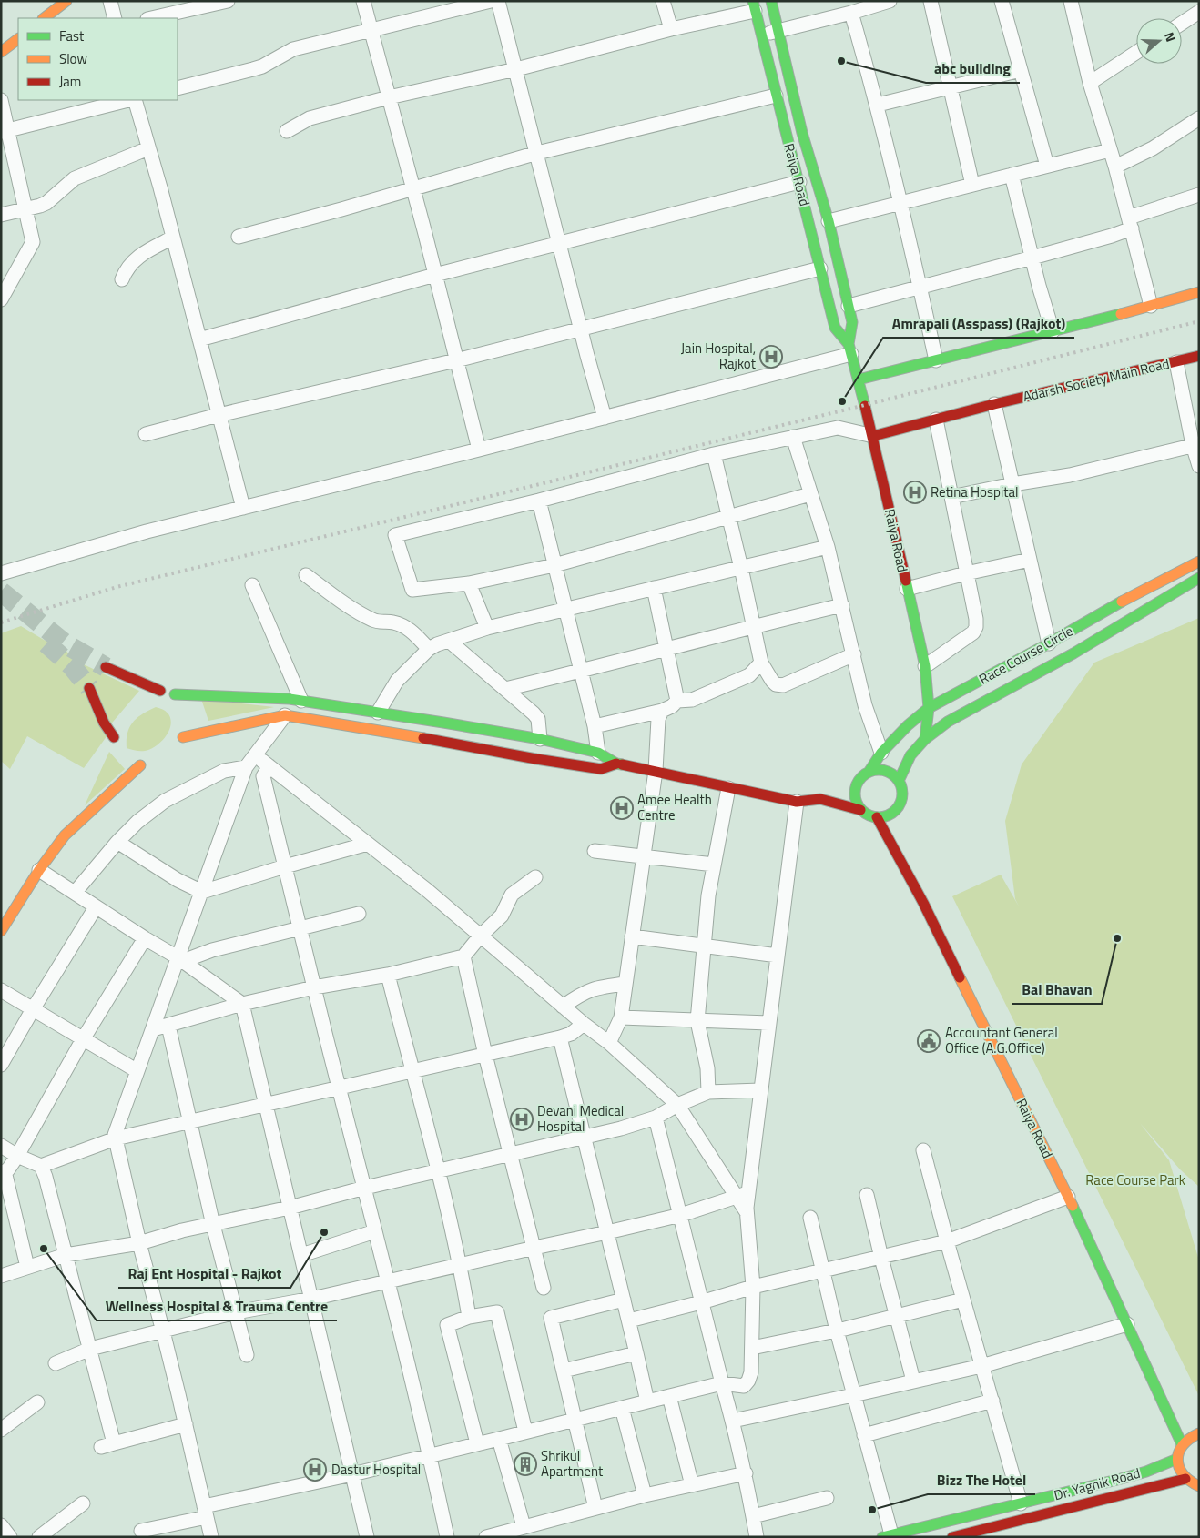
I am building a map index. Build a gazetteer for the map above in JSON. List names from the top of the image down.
{
  "streets": {
    "main road": [
      "Raiya Road",
      "Adarsh Society Main Road",
      "Race Course Circle",
      "Dr. Yagnik Road"
    ]
  },
  "crossings": [
    ["Raiya Road", "Adarsh Society Main Road"],
    ["Raiya Road", "Race Course Circle"]
  ],
  "parks": ["Race Course Park"],
  "places": {
    "other": [
      "abc building",
      "Amrapali (Asspass) (Rajkot)",
      "Bal Bhavan",
      "Raj Ent Hospital - Rajkot",
      "Wellness Hospital & Trauma Centre",
      "Bizz The Hotel"
    ],
    "hospital": [
      "Jain Hospital, Rajkot",
      "Retina Hospital",
      "Amee Health Centre",
      "Devani Medical Hospital",
      "Dastur Hospital"
    ],
    "public building": ["Accountant General Office (A.G.Office)"],
    "building": ["Shrikul Apartment"]
  },
  "legend": ["Fast", "Slow", "Jam"],
  "north": "right"
}
